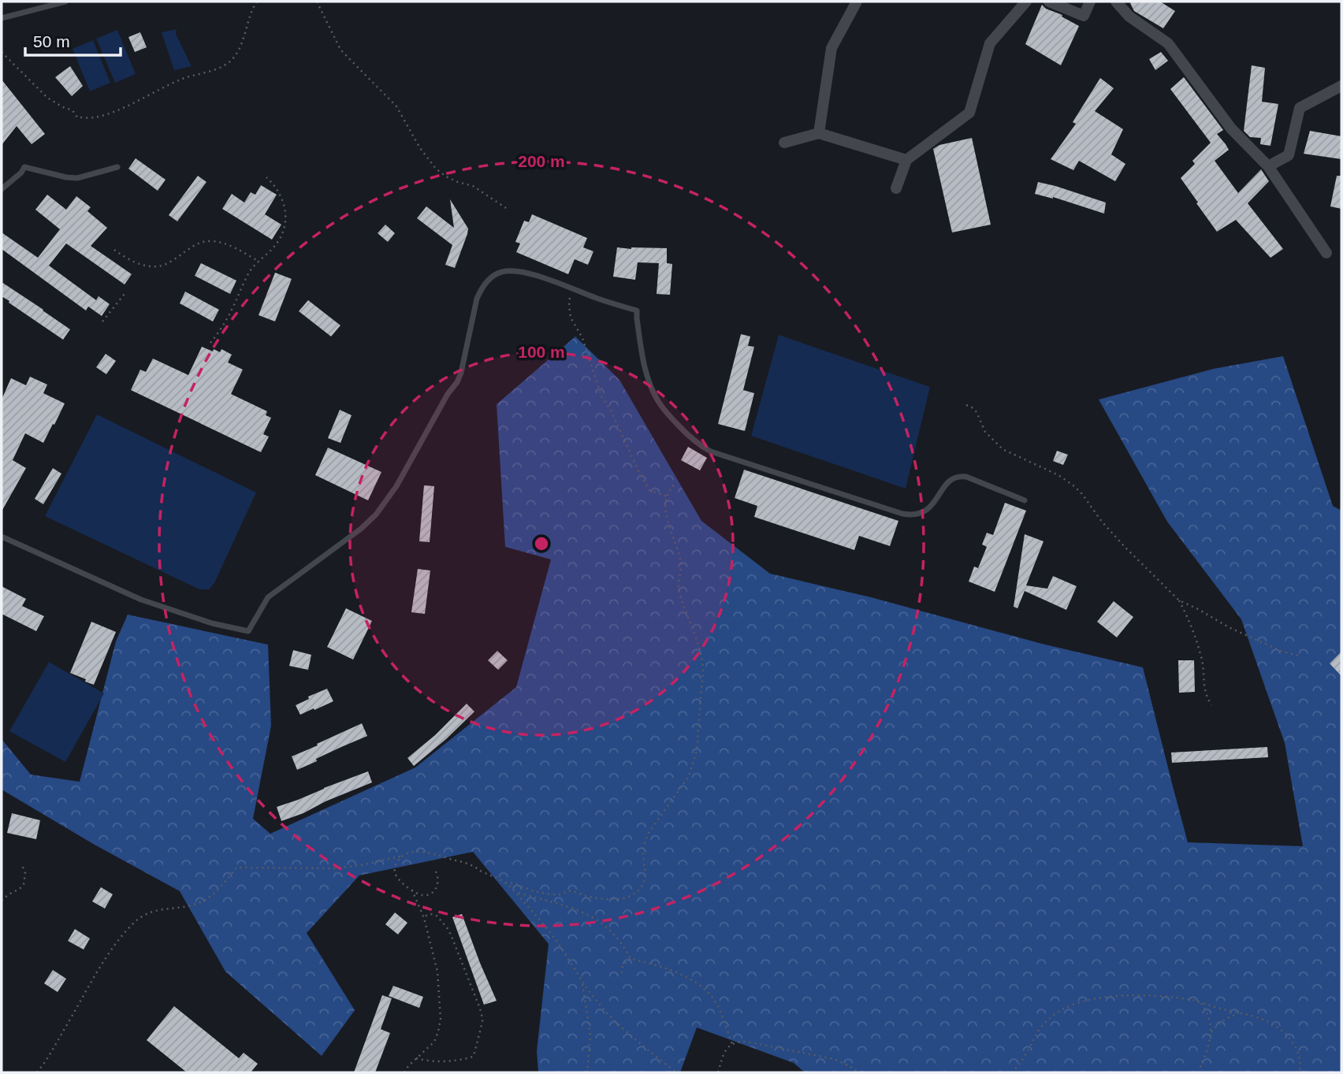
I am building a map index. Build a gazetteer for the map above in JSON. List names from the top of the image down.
{
  "scale_bar": "50 m",
  "rings": ["200 m", "100 m"]
}
